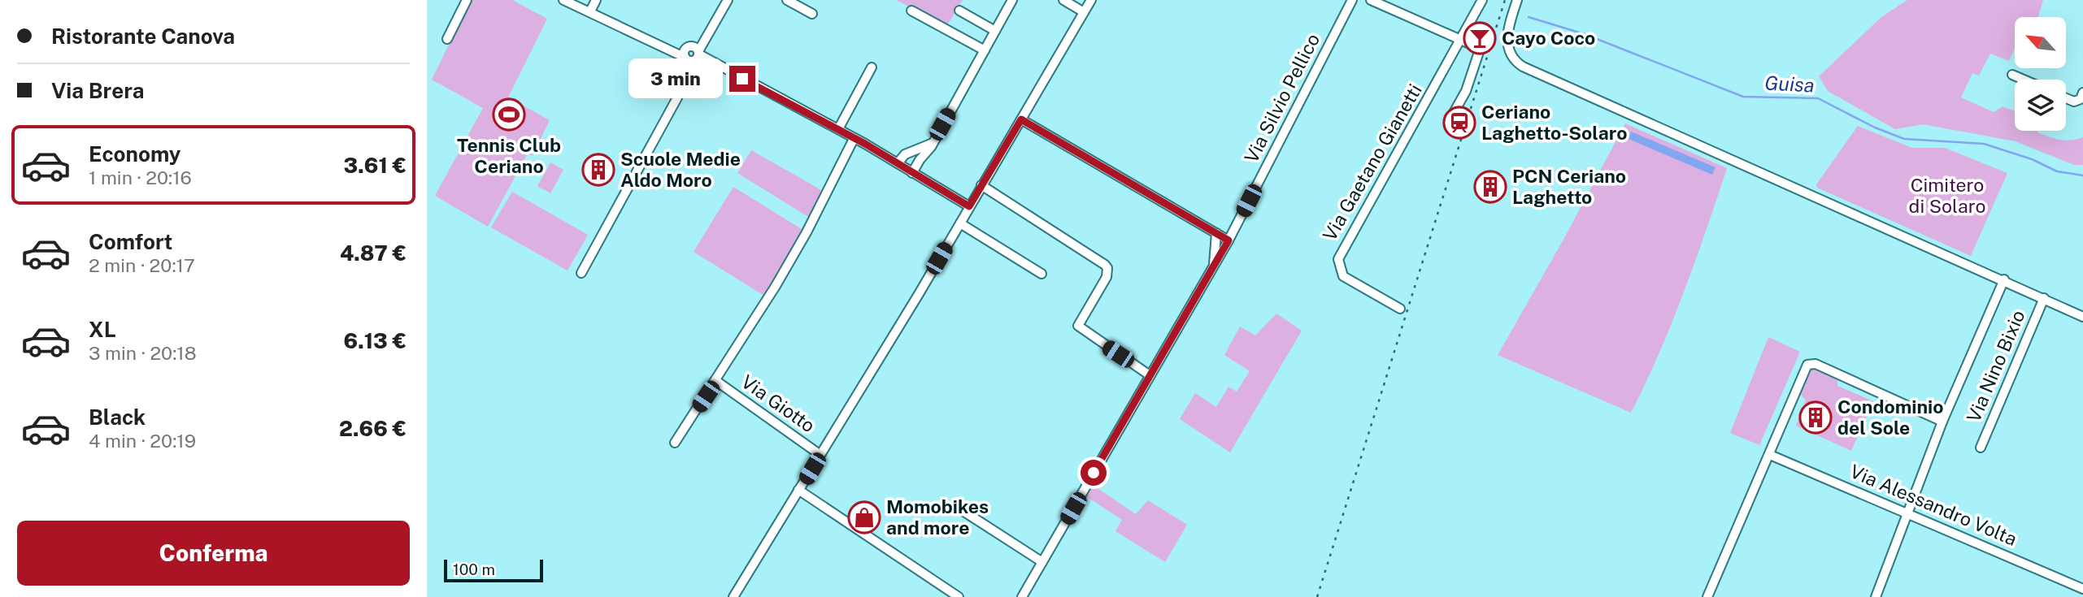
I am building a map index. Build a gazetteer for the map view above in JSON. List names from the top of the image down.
{
  "streets": {
    "street": [
      "Via Silvio Pellico",
      "Via Gaetano Gianetti",
      "Via Nino Bixio",
      "Via Giotto",
      "Via Alessandro Volta"
    ]
  },
  "water": ["Guisa"],
  "parks": ["Cimitero di Solaro"],
  "places": {
    "bar": ["Cayo Coco"],
    "sports": ["Tennis Club Ceriano"],
    "station": ["Ceriano Laghetto-Solaro"],
    "building": ["Scuole Medie Aldo Moro", "PCN Ceriano Laghetto", "Condominio del Sole"],
    "shop": ["Momobikes and more"]
  },
  "scale_bar": "100 m",
  "north": "top left",
  "page": {
    "banner": ["Ristorante Canova", "Via Brera"],
    "bubble": "3 min",
    "list": [
      {
        "name": "Economy",
        "note": "1 min · 20:16",
        "value": "3.61 €"
      },
      {
        "name": "Comfort",
        "note": "2 min · 20:17",
        "value": "4.87 €"
      },
      {
        "name": "XL",
        "note": "3 min · 20:18",
        "value": "6.13 €"
      },
      {
        "name": "Black",
        "note": "4 min · 20:19",
        "value": "2.66 €"
      }
    ],
    "buttons": "Conferma",
    "scale": "100 m"
  }
}
